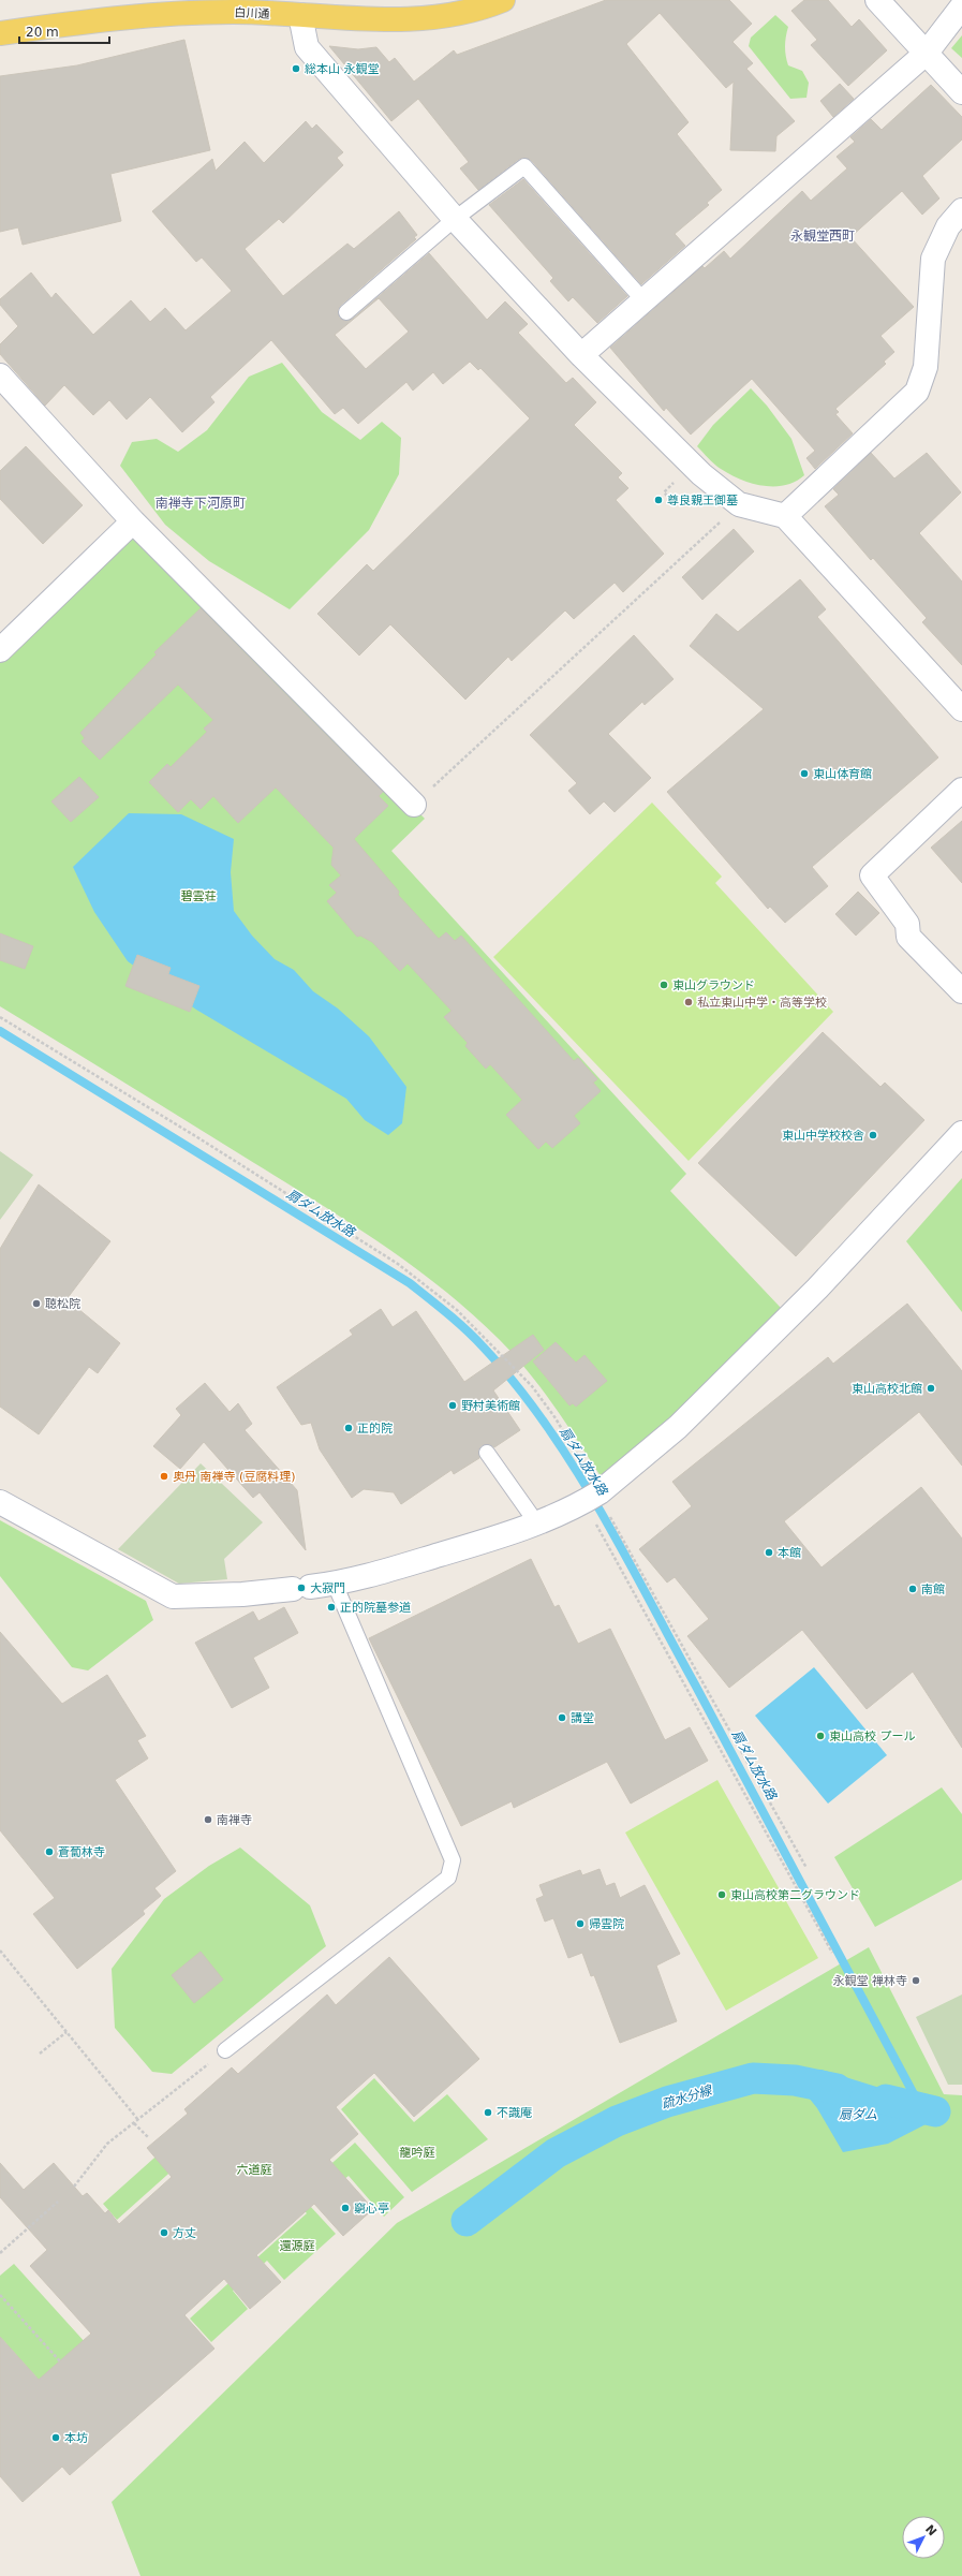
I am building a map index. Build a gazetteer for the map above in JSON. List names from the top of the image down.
{
  "streets": {
    "main road": ["白川通"]
  },
  "districts": ["永観堂西町", "南禅寺下河原町"],
  "water": ["扇ダム放水路", "疏水分線", "扇ダム"],
  "parks": [
    "碧雲荘",
    "龍吟庭",
    "六道庭",
    "還源庭"
  ],
  "places": [
    "総本山 永観堂",
    "尊良親王御墓",
    "東山体育館",
    "東山グラウンド",
    "私立東山中学・高等学校",
    "東山中学校校舎",
    "聴松院",
    "東山高校北館",
    "野村美術館",
    "正的院",
    "奥丹 南禅寺 (豆腐料理)",
    "本館",
    "大寂門",
    "南館",
    "正的院墓参道",
    "講堂",
    "東山高校 プール",
    "南禅寺",
    "蒼蔔林寺",
    "東山高校第二グラウンド",
    "帰雲院",
    "永観堂 禅林寺",
    "不識庵",
    "窮心亭",
    "方丈",
    "本坊"
  ],
  "scale_bar": "20 m",
  "north": "top right"
}
